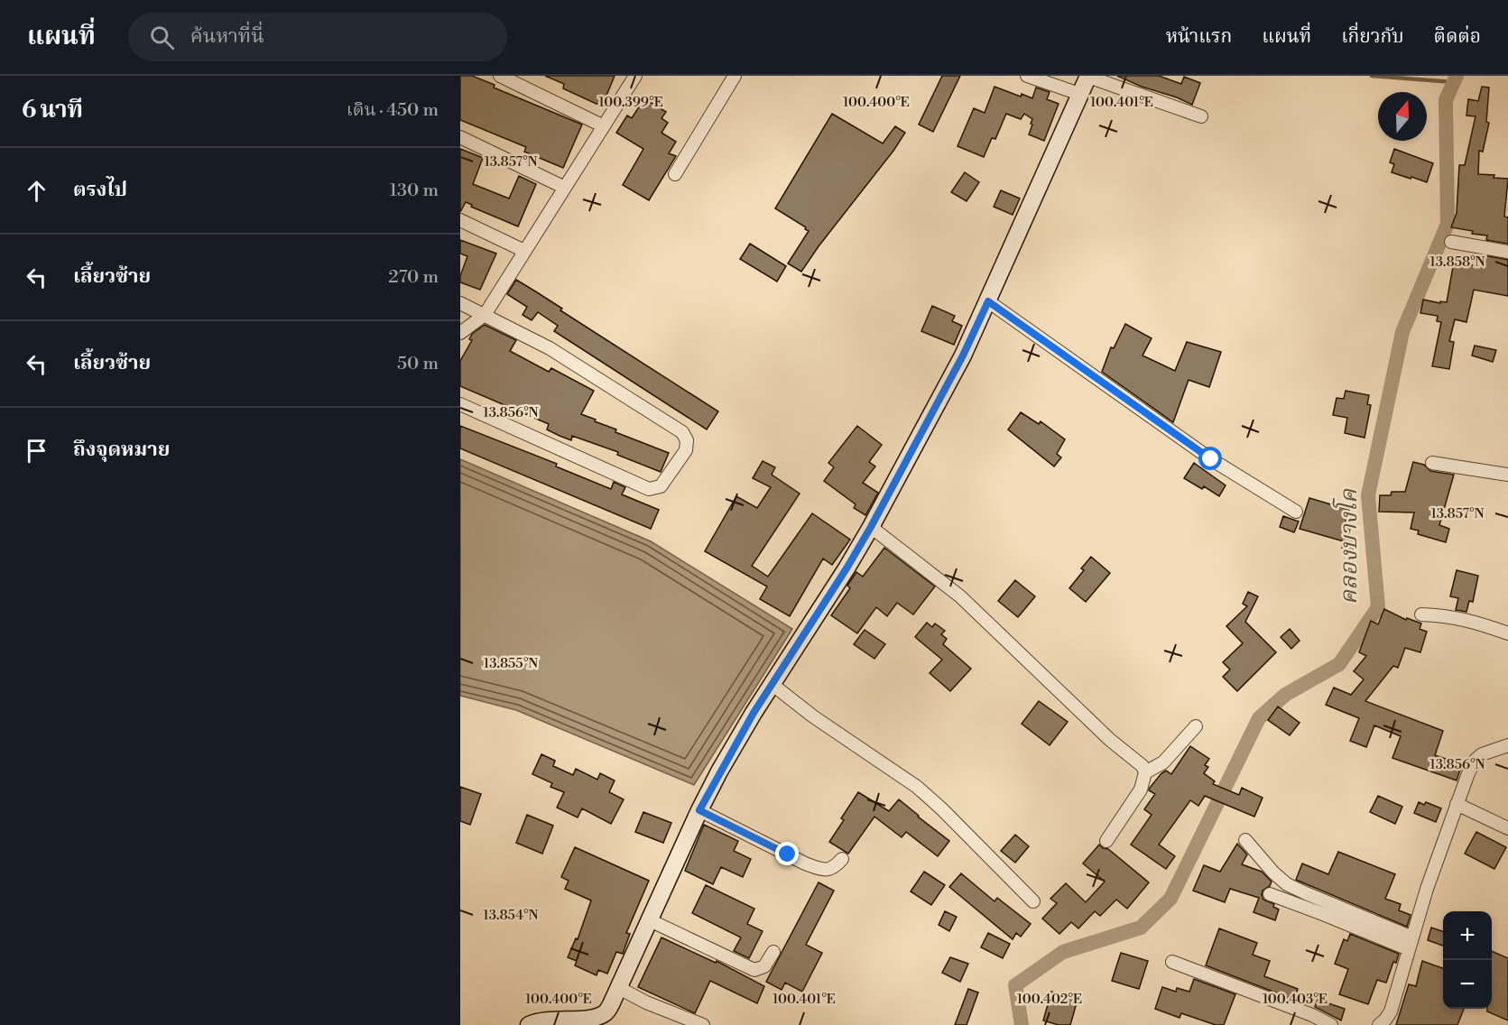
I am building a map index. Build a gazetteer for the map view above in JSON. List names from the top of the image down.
{
  "water": ["คลองบางโค"],
  "north": "top",
  "page": {
    "header": "แผนที่",
    "search": "ค้นหาที่นี่",
    "nav": [
      "หน้าแรก",
      "แผนที่",
      "เกี่ยวกับ",
      "ติดต่อ"
    ],
    "heading": ["6 นาที", "เดิน · 450 m"],
    "list": [
      ["ตรงไป", "130 m"],
      ["เลี้ยวซ้าย", "270 m"],
      ["เลี้ยวซ้าย", "50 m"],
      "ถึงจุดหมาย"
    ],
    "map_buttons": ["+", "−"]
  },
  "coordinates": [
    "100.400°E",
    "100.401°E",
    "100.399°E",
    "13.857°N",
    "13.858°N",
    "13.856°N",
    "13.855°N",
    "13.854°N",
    "100.402°E",
    "100.403°E"
  ]
}
